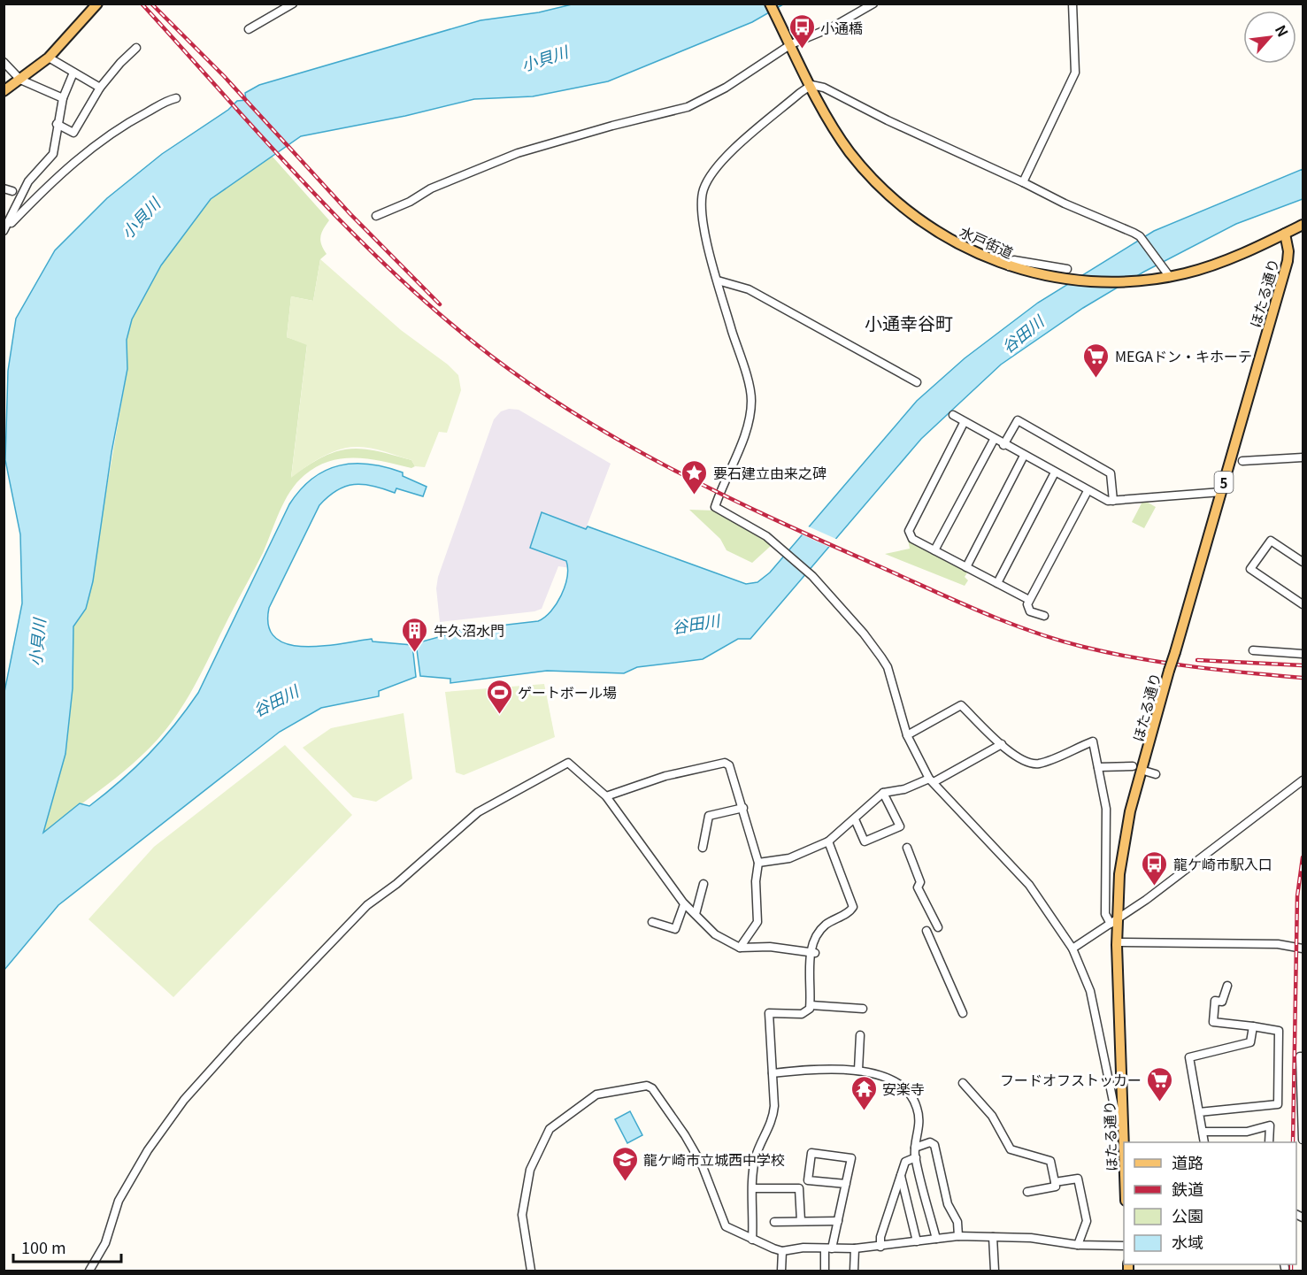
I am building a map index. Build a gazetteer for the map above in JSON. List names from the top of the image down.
{
  "streets": {
    "main road": ["水戸街道", "ほたる通り", "5"]
  },
  "crossings": [
    ["水戸街道", "ほたる通り"]
  ],
  "districts": ["小通幸谷町"],
  "water": ["小貝川", "谷田川"],
  "places": {
    "bus stop": ["小通橋", "龍ケ崎市駅入口"],
    "supermarket": ["MEGAドン・キホーテ", "フードオフストッカー"],
    "place": ["要石建立由来之碑"],
    "building": ["牛久沼水門"],
    "sports": ["ゲートボール場"],
    "temple": ["安楽寺"],
    "school or university": ["龍ケ崎市立城西中学校"]
  },
  "legend": [
    "道路",
    "鉄道",
    "公園",
    "水域"
  ],
  "scale_bar": "100 m",
  "north": "top right"
}
